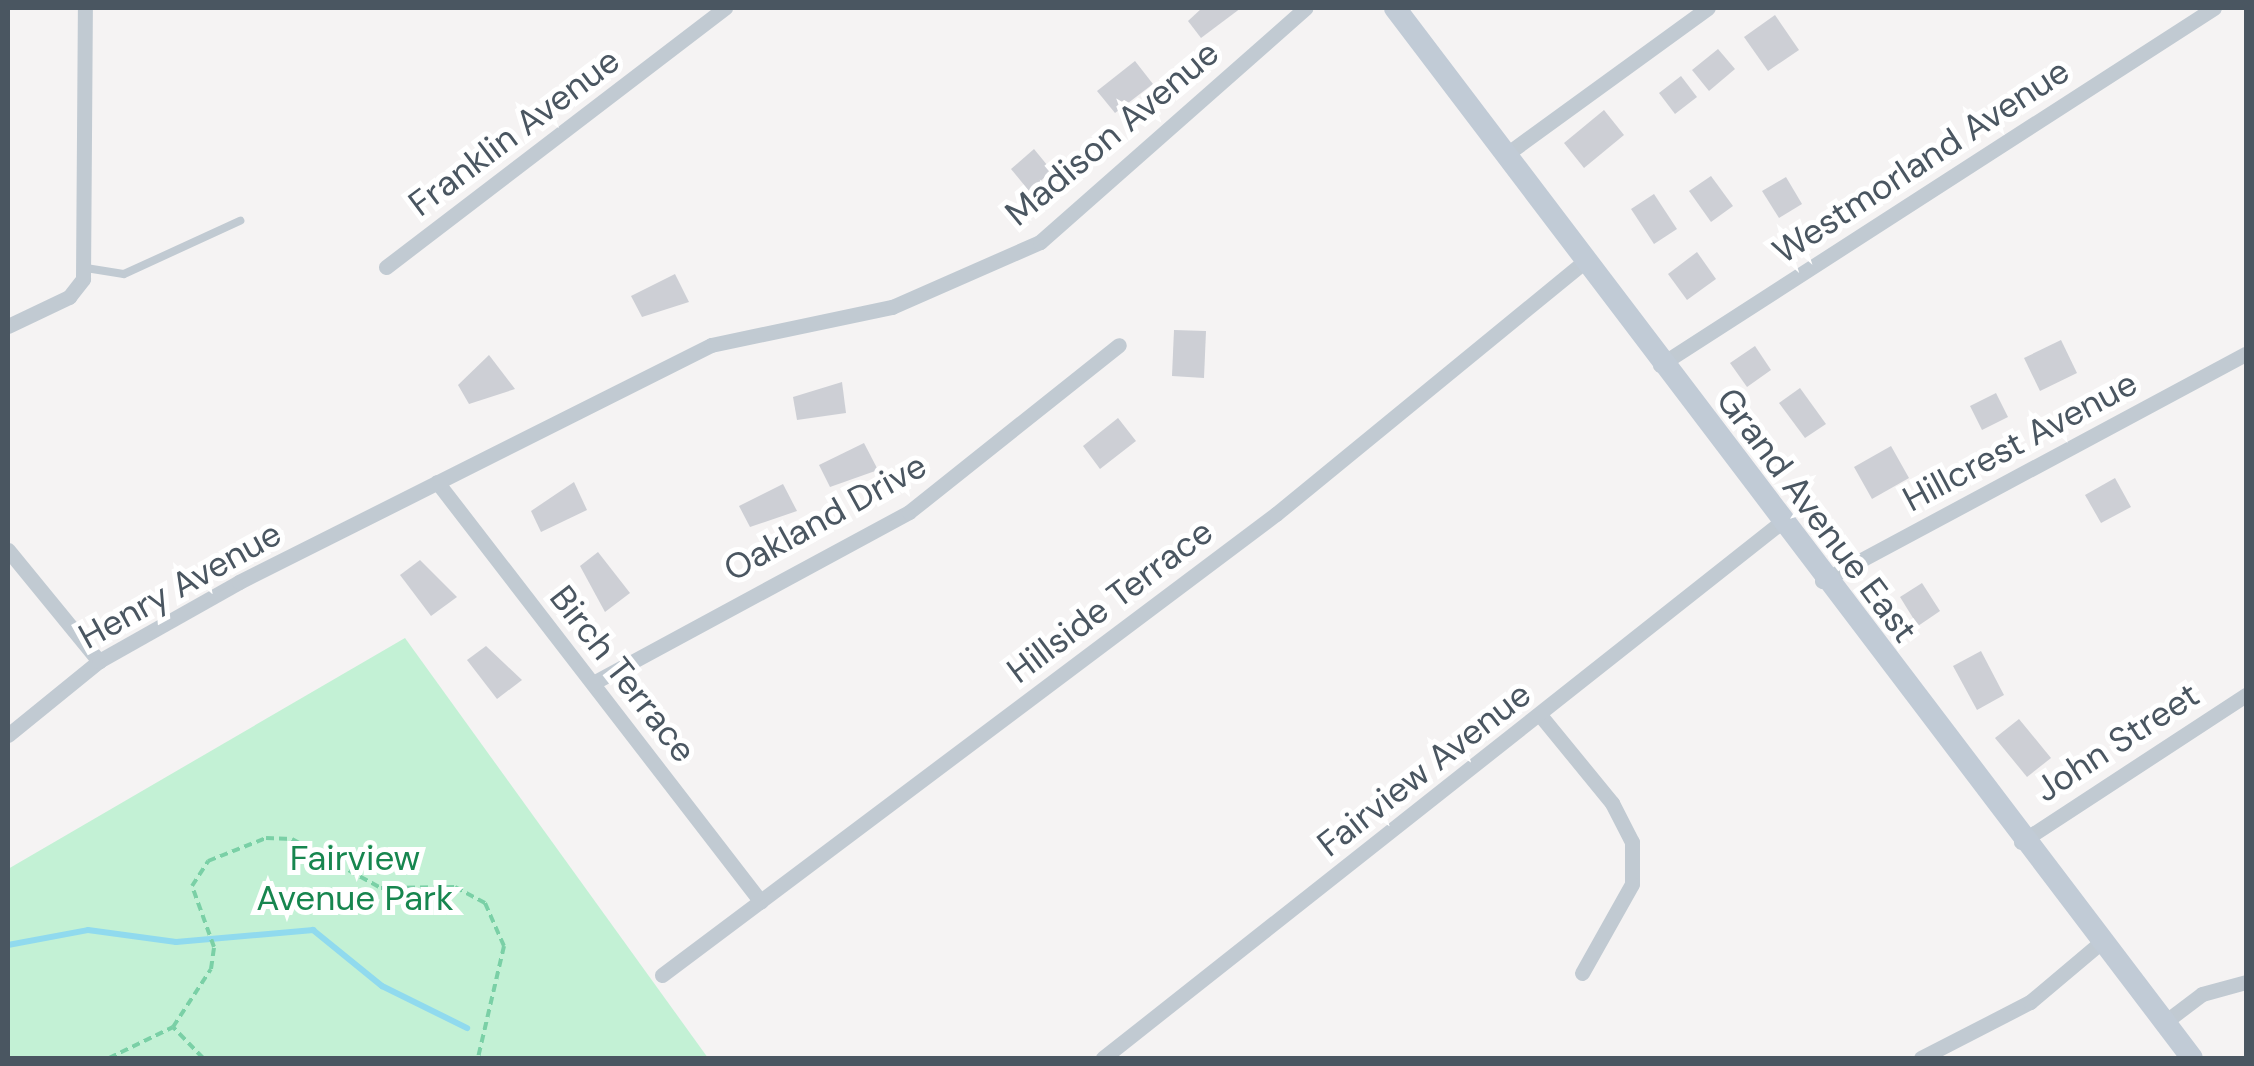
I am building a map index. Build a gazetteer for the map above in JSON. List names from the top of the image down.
{
  "streets": {
    "main road": ["Grand Avenue East"],
    "street": [
      "Franklin Avenue",
      "Madison Avenue",
      "Westmorland Avenue",
      "Hillcrest Avenue",
      "Oakland Drive",
      "Henry Avenue",
      "Hillside Terrace",
      "Birch Terrace",
      "John Street",
      "Fairview Avenue"
    ]
  },
  "crossings": [
    ["Madison Avenue", "Henry Avenue"],
    ["Madison Avenue", "Birch Terrace"],
    ["Westmorland Avenue", "Grand Avenue East"],
    ["Hillcrest Avenue", "Grand Avenue East"],
    ["Grand Avenue East", "Hillside Terrace"],
    ["Grand Avenue East", "John Street"],
    ["Grand Avenue East", "Fairview Avenue"],
    ["Oakland Drive", "Birch Terrace"],
    ["Hillside Terrace", "Birch Terrace"]
  ],
  "parks": ["Fairview Avenue Park"]
}
